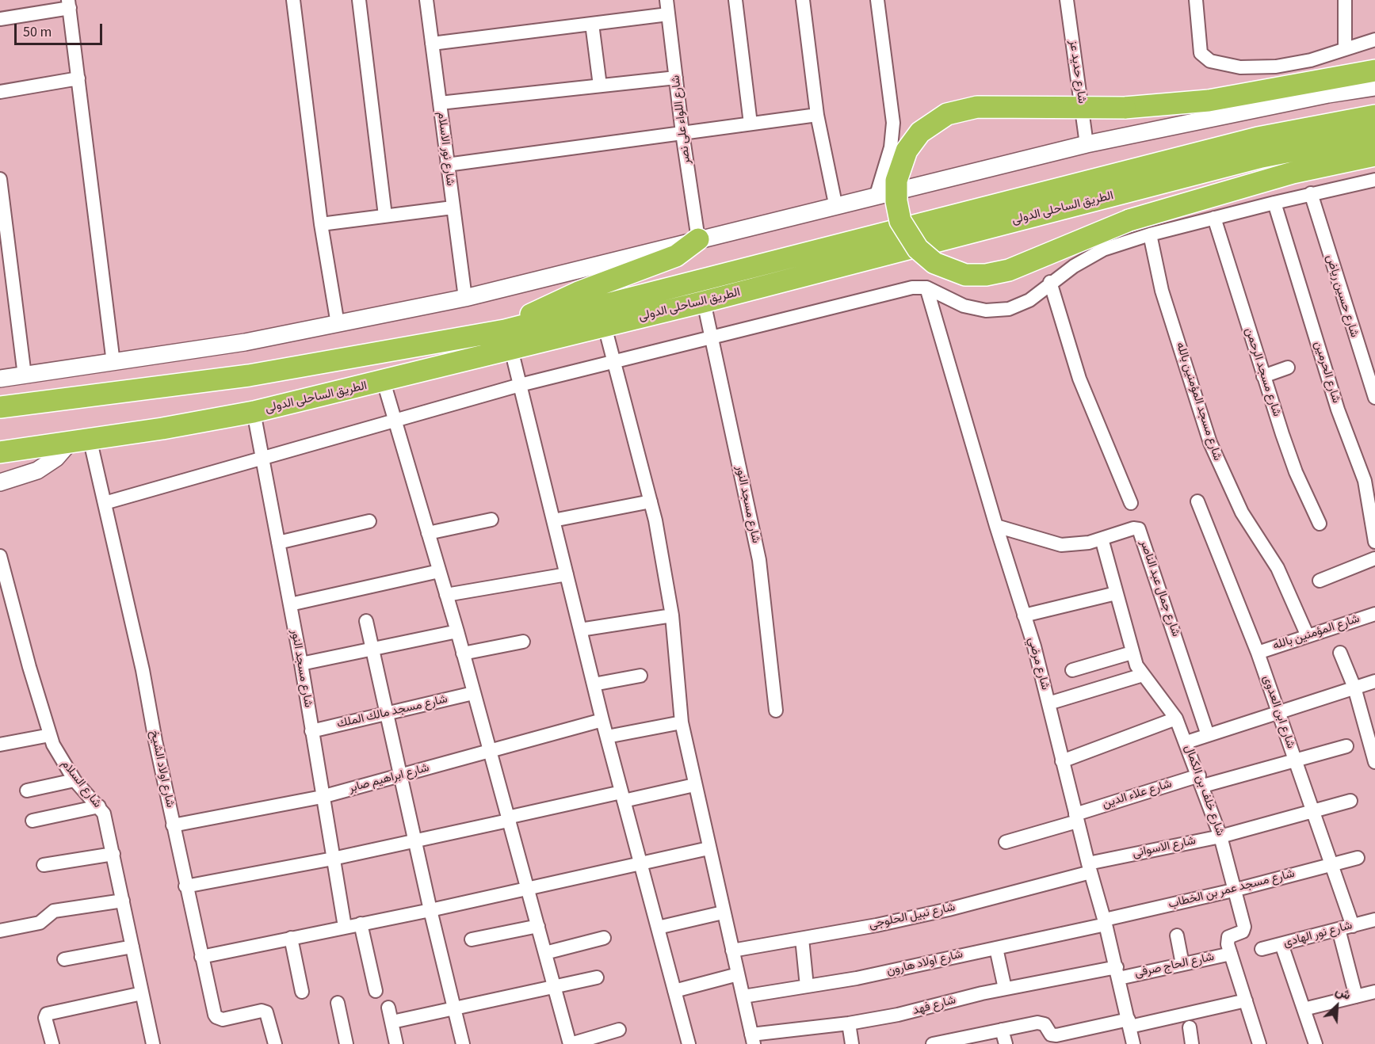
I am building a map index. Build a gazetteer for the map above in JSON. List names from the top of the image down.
{
  "streets": {
    "highway": ["الطريق الساحلى الدولى"],
    "street": [
      "شارع حديد عز",
      "شارع اللواء على نصر",
      "شارع نور الاسلام",
      "شارع حسين رياض",
      "شارع مسجد الرحمن",
      "شارع الحرمين",
      "شارع مسجد المؤمنين بالله",
      "شارع مسجد النور",
      "شارع جمال عبد الناصر",
      "شارع المؤمنين بالله",
      "شارع مرضي",
      "شارع مسجد مالك الملك",
      "شارع ابن العدوى",
      "شارع اولاد الشيخ",
      "شارع ابراهيم صابر",
      "شارع السلام",
      "شارع خلف بن الكمال",
      "شارع علاء الدين",
      "شارع الاسوانى",
      "شارع مسجد عمر بن الخطاب",
      "شارع نبيل الحلوجى",
      "شارع نور الهادى",
      "شارع اولاد هارون",
      "شارع الحاج صرفى",
      "شارع فهد"
    ]
  },
  "crossings": [
    ["الطريق الساحلى الدولى", "شارع مسجد النور"],
    ["الطريق الساحلى الدولى", "شارع اولاد الشيخ"],
    ["شارع مسجد المؤمنين بالله", "شارع المؤمنين بالله"],
    ["شارع مسجد النور", "شارع مسجد مالك الملك"],
    ["شارع مسجد النور", "شارع ابراهيم صابر"],
    ["شارع جمال عبد الناصر", "شارع مرضي"],
    ["شارع جمال عبد الناصر", "شارع خلف بن الكمال"],
    ["شارع المؤمنين بالله", "شارع ابن العدوى"],
    ["شارع مرضي", "شارع علاء الدين"],
    ["شارع مرضي", "شارع الاسوانى"],
    ["شارع مرضي", "شارع مسجد عمر بن الخطاب"],
    ["شارع مرضي", "شارع نبيل الحلوجى"],
    ["شارع مرضي", "شارع اولاد هارون"],
    ["شارع مرضي", "شارع الحاج صرفى"],
    ["شارع مرضي", "شارع فهد"],
    ["شارع ابن العدوى", "شارع علاء الدين"],
    ["شارع ابن العدوى", "شارع الاسوانى"],
    ["شارع ابن العدوى", "شارع مسجد عمر بن الخطاب"],
    ["شارع ابن العدوى", "شارع نور الهادى"],
    ["شارع اولاد الشيخ", "شارع ابراهيم صابر"],
    ["شارع خلف بن الكمال", "شارع علاء الدين"],
    ["شارع خلف بن الكمال", "شارع الاسوانى"],
    ["شارع خلف بن الكمال", "شارع مسجد عمر بن الخطاب"],
    ["شارع خلف بن الكمال", "شارع الحاج صرفى"],
    ["شارع الاسوانى", "شارع نبيل الحلوجى"],
    ["شارع مسجد عمر بن الخطاب", "شارع اولاد هارون"],
    ["شارع الحاج صرفى", "شارع فهد"]
  ],
  "scale_bar": "50 m",
  "north": "top right"
}
